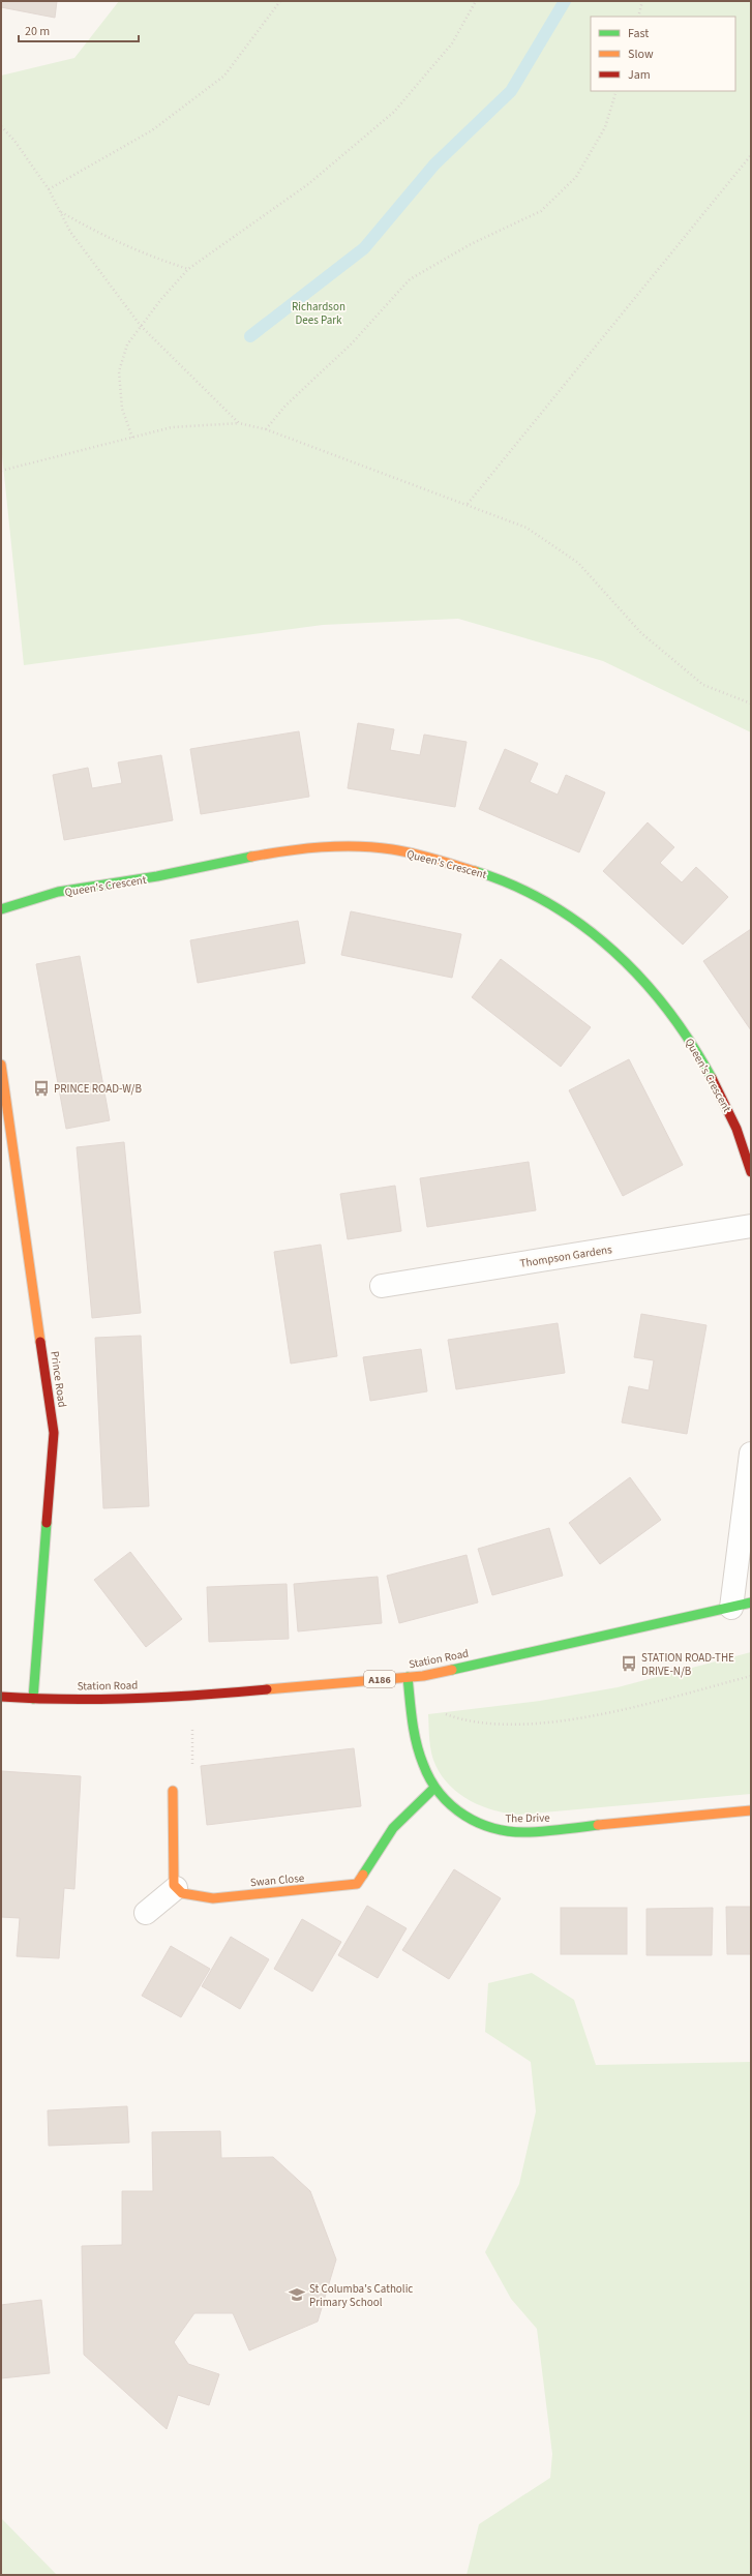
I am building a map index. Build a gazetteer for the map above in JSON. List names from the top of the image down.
{
  "streets": {
    "street": [
      "Queen's Crescent",
      "Thompson Gardens",
      "Prince Road",
      "Station Road",
      "A186",
      "The Drive",
      "Swan Close"
    ]
  },
  "crossings": [
    ["Prince Road", "Station Road"],
    ["Station Road", "The Drive"],
    ["The Drive", "Swan Close"]
  ],
  "parks": ["Richardson Dees Park"],
  "places": {
    "bus stop": ["PRINCE ROAD-W/B", "STATION ROAD-THE DRIVE-N/B"],
    "school or university": ["St Columba's Catholic Primary School"]
  },
  "legend": ["Fast", "Slow", "Jam"],
  "scale_bar": "20 m"
}
